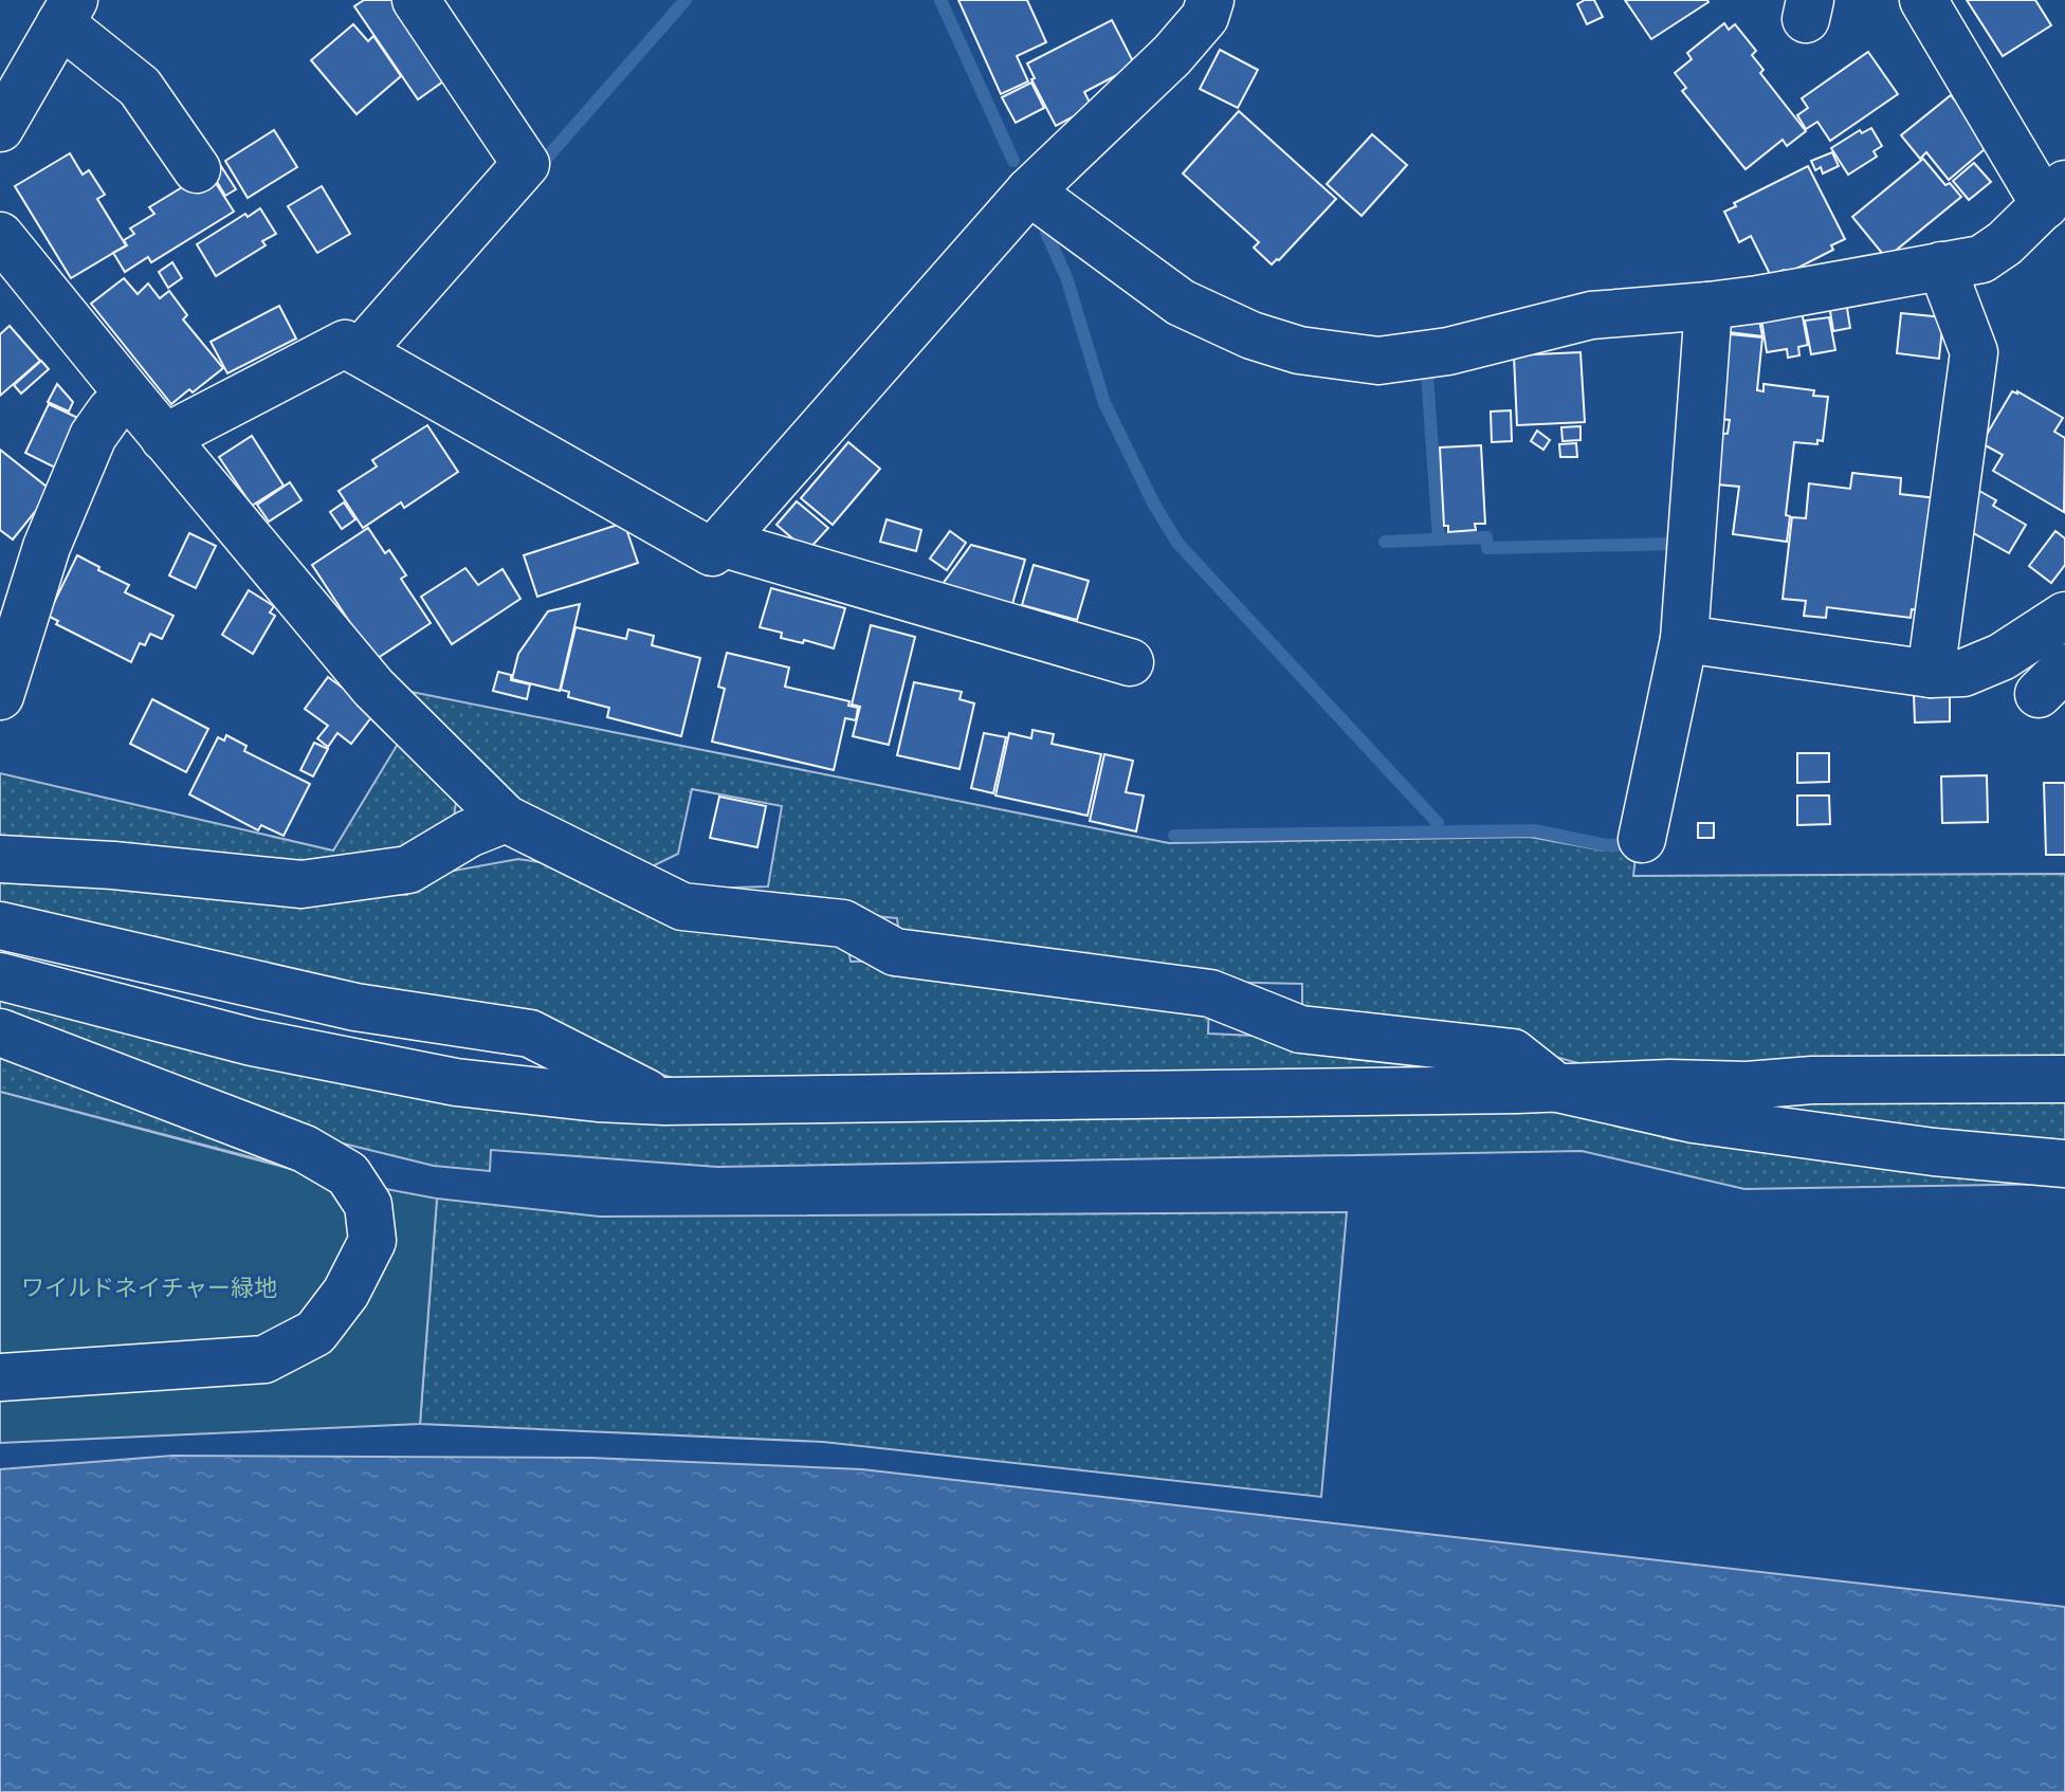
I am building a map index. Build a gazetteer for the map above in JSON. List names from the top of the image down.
{
  "parks": ["ワイルドネイチャー緑地"]
}
